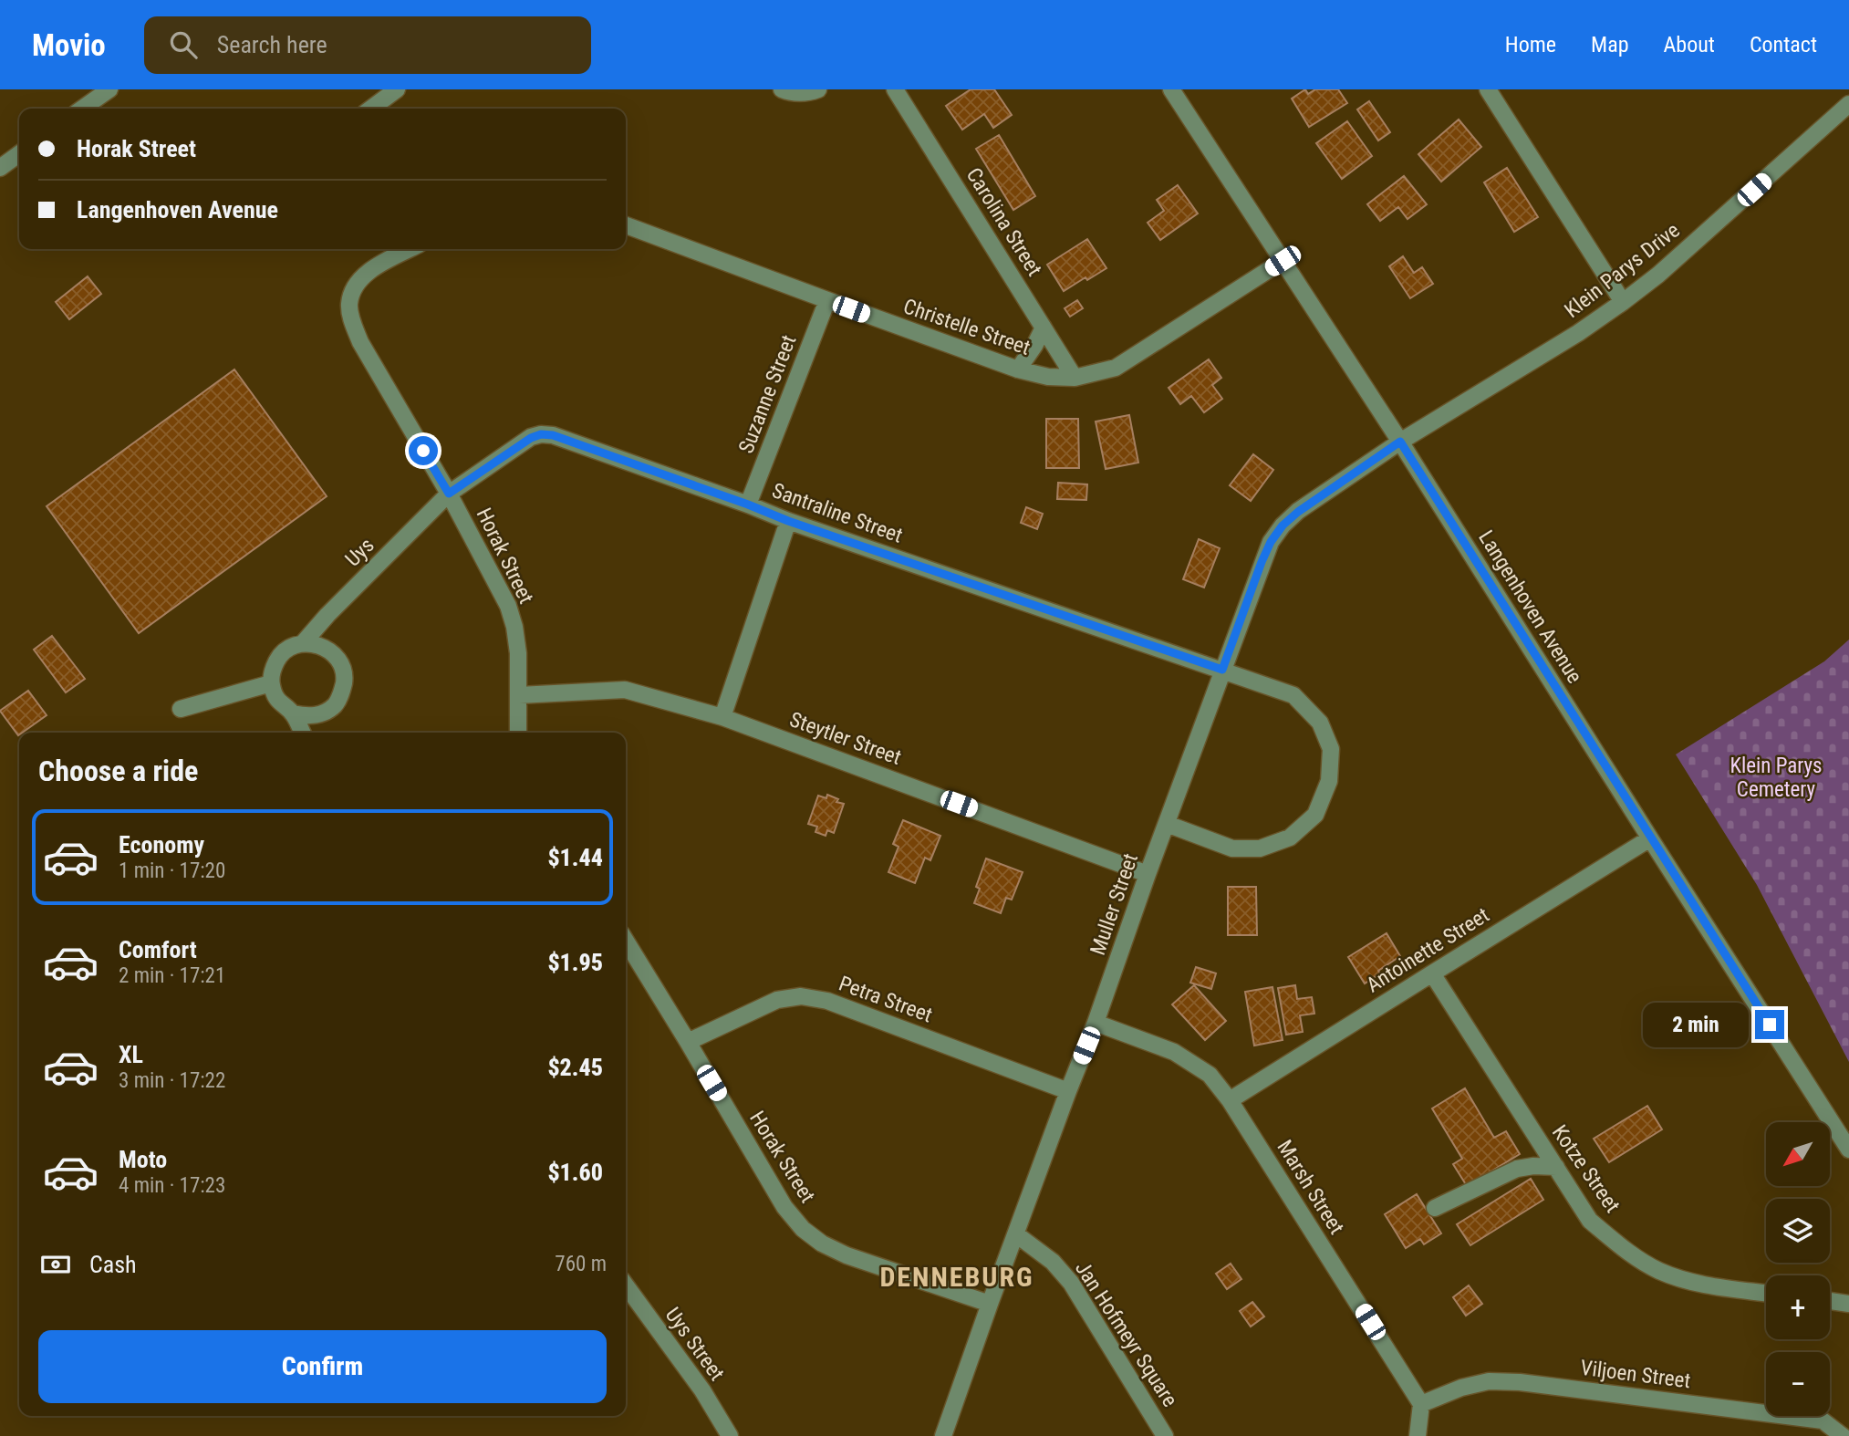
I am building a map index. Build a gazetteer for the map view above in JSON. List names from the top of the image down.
{
  "streets": {
    "street": [
      "Carolina Street",
      "Klein Parys Drive",
      "Christelle Street",
      "Suzanne Street",
      "Santraline Street",
      "Uys",
      "Horak Street",
      "Langenhoven Avenue",
      "Steytler Street",
      "Muller Street",
      "Antoinette Street",
      "Petra Street",
      "Kotze Street",
      "Marsh Street",
      "Jan Hofmeyr Square",
      "Uys Street",
      "Viljoen Street"
    ]
  },
  "crossings": [
    ["Carolina Street", "Christelle Street"],
    ["Klein Parys Drive", "Langenhoven Avenue"],
    ["Klein Parys Drive", "Muller Street"],
    ["Christelle Street", "Suzanne Street"],
    ["Christelle Street", "Langenhoven Avenue"],
    ["Suzanne Street", "Santraline Street"],
    ["Santraline Street", "Uys"],
    ["Santraline Street", "Horak Street"],
    ["Santraline Street", "Muller Street"],
    ["Uys", "Horak Street"],
    ["Horak Street", "Steytler Street"],
    ["Horak Street", "Muller Street"],
    ["Horak Street", "Petra Street"],
    ["Langenhoven Avenue", "Muller Street"],
    ["Langenhoven Avenue", "Antoinette Street"],
    ["Steytler Street", "Muller Street"],
    ["Muller Street", "Petra Street"],
    ["Muller Street", "Marsh Street"],
    ["Muller Street", "Jan Hofmeyr Square"],
    ["Antoinette Street", "Kotze Street"],
    ["Antoinette Street", "Marsh Street"],
    ["Marsh Street", "Viljoen Street"]
  ],
  "districts": ["DENNEBURG"],
  "parks": ["Klein Parys Cemetery"],
  "north": "bottom left",
  "page": {
    "header": "Movio",
    "search": "Search here",
    "nav": [
      "Home",
      "Map",
      "About",
      "Contact"
    ],
    "banner": ["Horak Street", "Langenhoven Avenue"],
    "heading": "Choose a ride",
    "list": [
      {
        "name": "Economy",
        "note": "1 min · 17:20",
        "value": "$1.44"
      },
      {
        "name": "Comfort",
        "note": "2 min · 17:21",
        "value": "$1.95"
      },
      {
        "name": "XL",
        "note": "3 min · 17:22",
        "value": "$2.45"
      },
      {
        "name": "Moto",
        "note": "4 min · 17:23",
        "value": "$1.60"
      }
    ],
    "bubble": "2 min",
    "map_buttons": ["+", "−"],
    "pay": ["Cash", "760 m"],
    "buttons": "Confirm"
  }
}
